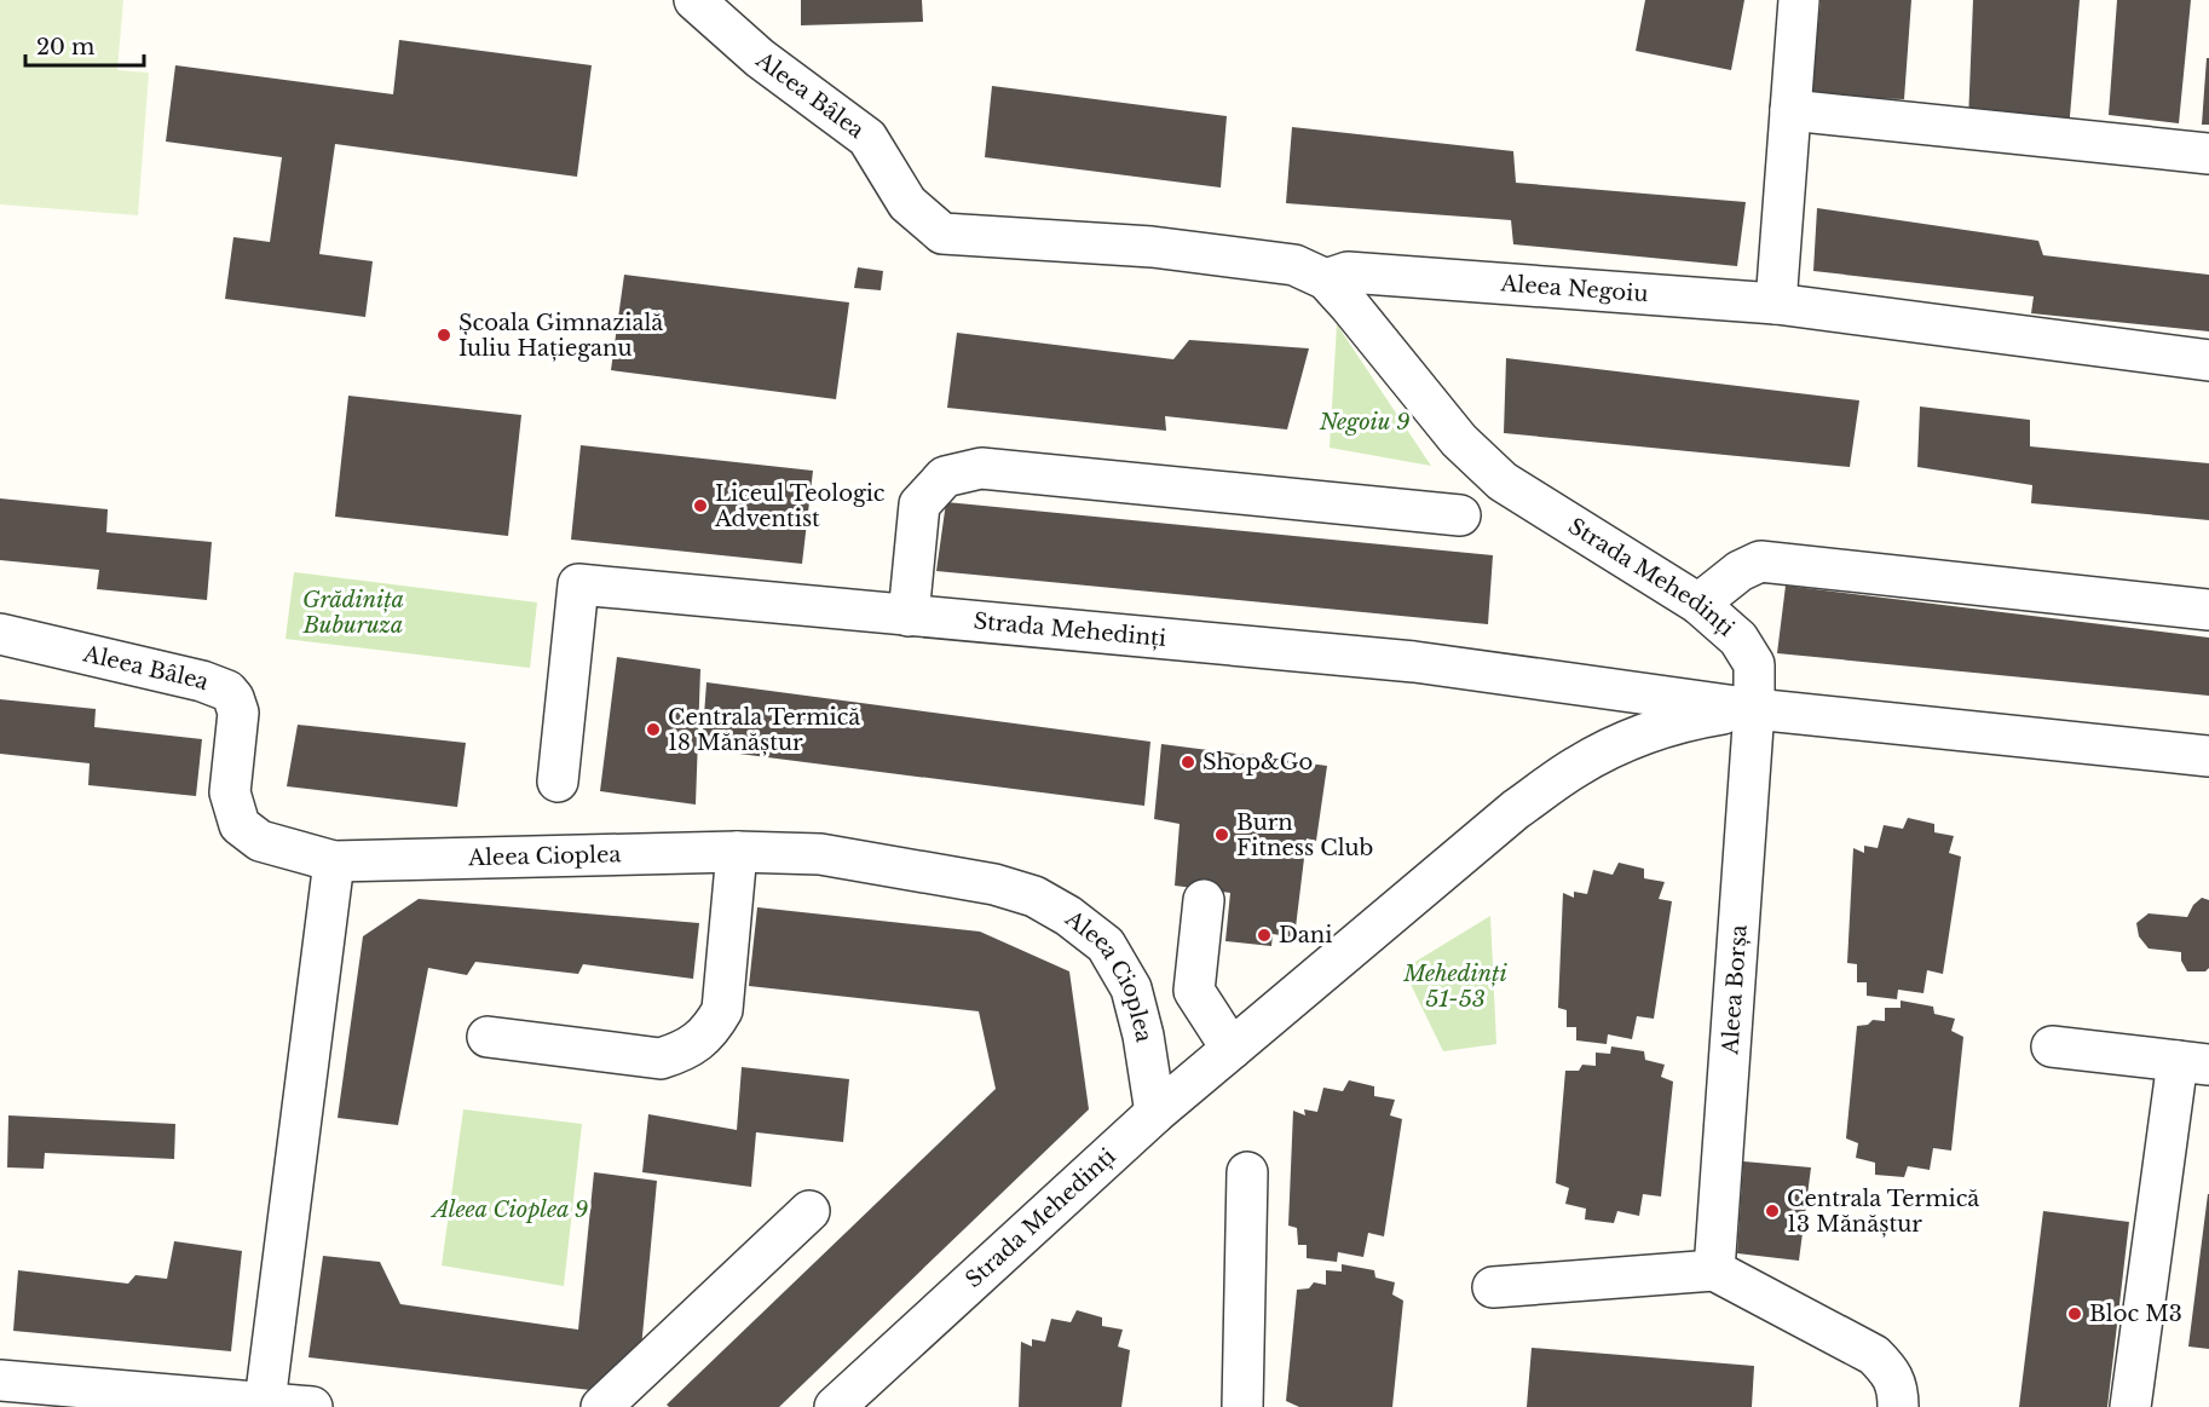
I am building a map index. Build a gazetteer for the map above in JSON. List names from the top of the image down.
{
  "streets": {
    "street": [
      "Aleea Bâlea",
      "Aleea Negoiu",
      "Strada Mehedinți",
      "Aleea Cioplea",
      "Aleea Borșa"
    ]
  },
  "crossings": [
    ["Aleea Bâlea", "Aleea Negoiu"],
    ["Aleea Bâlea", "Strada Mehedinți"],
    ["Aleea Bâlea", "Aleea Cioplea"],
    ["Aleea Negoiu", "Strada Mehedinți"],
    ["Strada Mehedinți", "Aleea Cioplea"],
    ["Strada Mehedinți", "Aleea Borșa"]
  ],
  "parks": [
    "Negoiu 9",
    "Grădinița Buburuza",
    "Mehedinți 51-53",
    "Aleea Cioplea 9"
  ],
  "places": [
    "Școala Gimnazială Iuliu Hațieganu",
    "Liceul Teologic Adventist",
    "Centrala Termică 18 Mănăștur",
    "Shop&Go",
    "Burn Fitness Club",
    "Dani",
    "Centrala Termică 13 Mănăștur",
    "Bloc M3"
  ],
  "scale_bar": "20 m"
}
